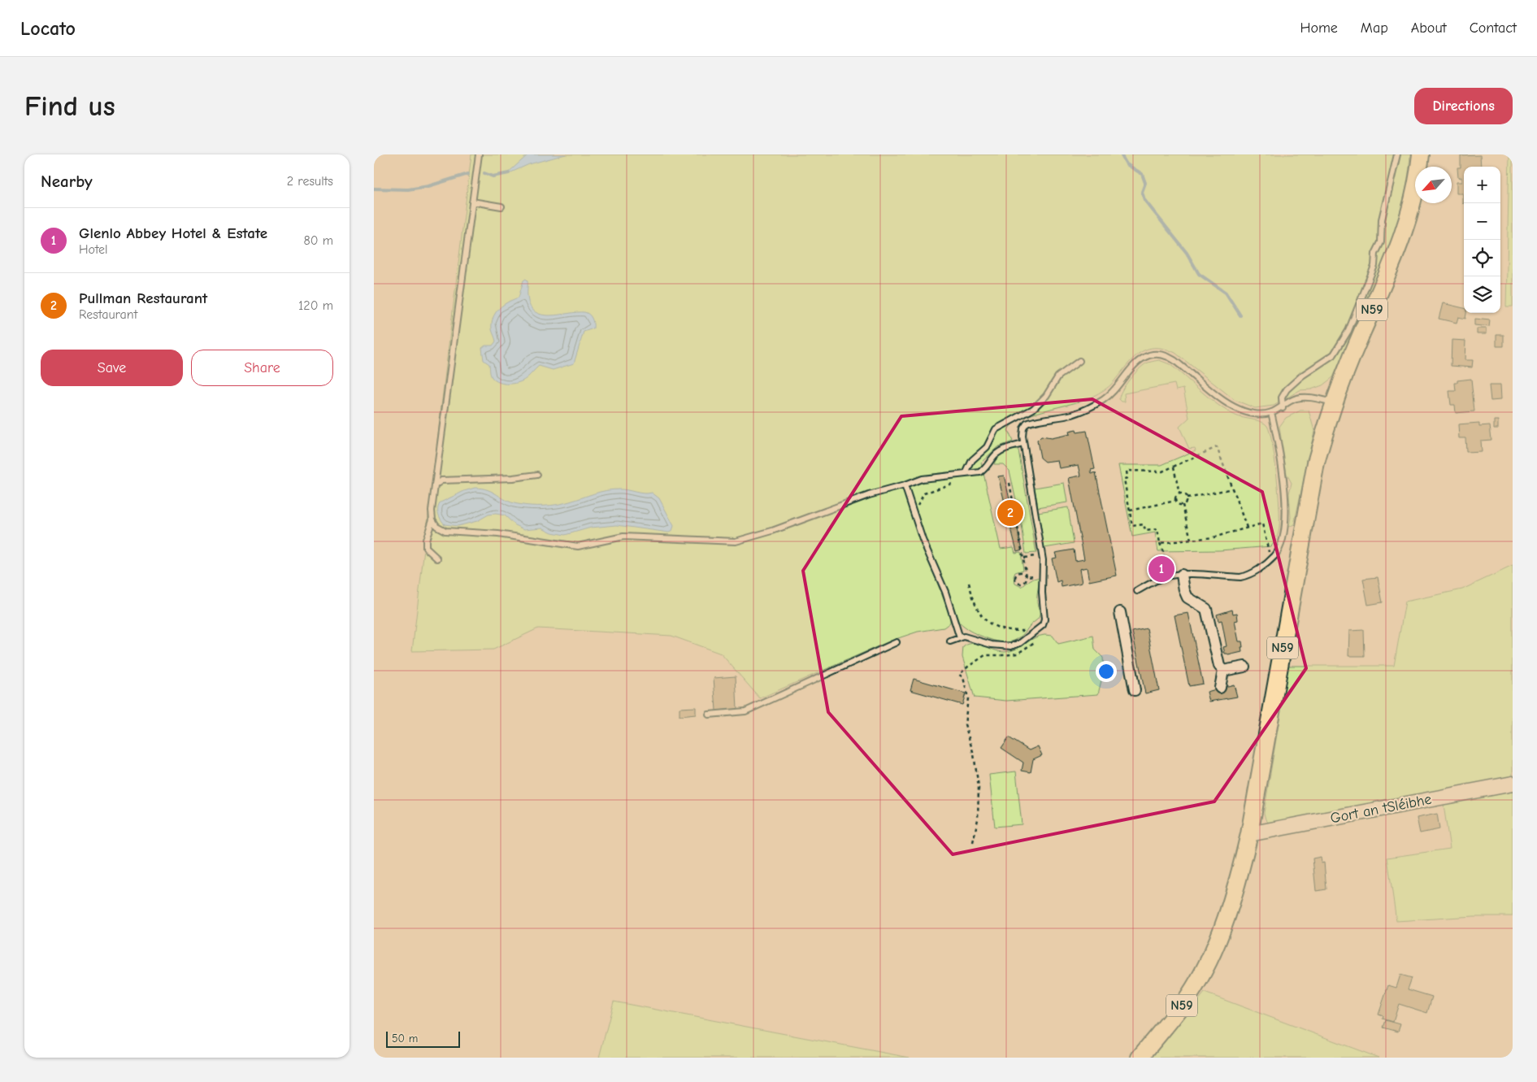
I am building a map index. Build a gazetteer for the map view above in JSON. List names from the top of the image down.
{
  "streets": {
    "main road": ["N59"],
    "street": ["Gort an tSléibhe"]
  },
  "crossings": [
    ["N59", "Gort an tSléibhe"]
  ],
  "scale_bar": "50 m",
  "north": "bottom left",
  "page": {
    "header": "Locato",
    "nav": [
      "Home",
      "Map",
      "About",
      "Contact"
    ],
    "buttons": [
      "Directions",
      ["Save", "Share"]
    ],
    "title": "Find us",
    "heading": ["Nearby", "2 results"],
    "map_buttons": ["+", "−"],
    "list": [
      {
        "mark": "1",
        "name": "Glenlo Abbey Hotel & Estate",
        "note": "Hotel",
        "value": "80 m"
      },
      {
        "mark": "2",
        "name": "Pullman Restaurant",
        "note": "Restaurant",
        "value": "120 m"
      }
    ],
    "pins": ["2", "1"],
    "scale": "50 m"
  }
}
